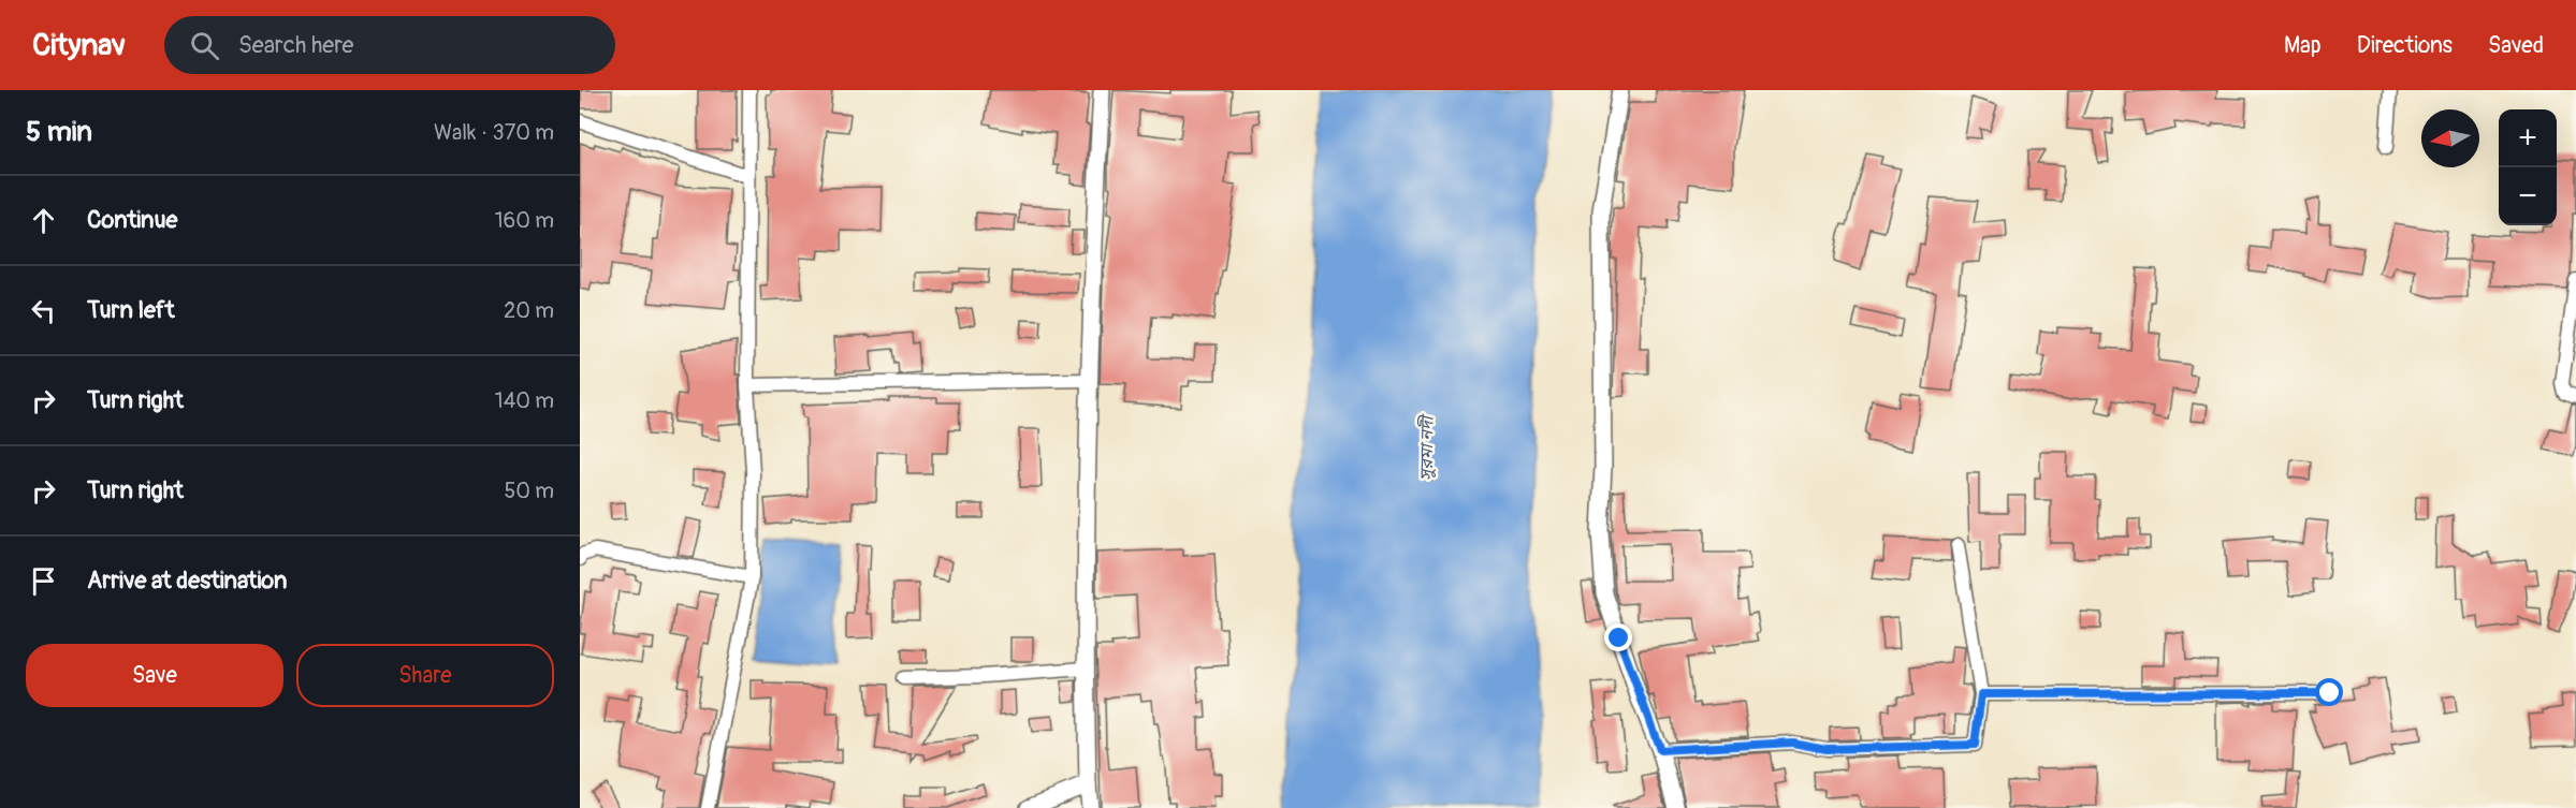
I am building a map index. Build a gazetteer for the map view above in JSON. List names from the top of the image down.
{
  "water": ["সুরমা নদী"],
  "north": "left",
  "page": {
    "header": "Citynav",
    "search": "Search here",
    "nav": ["Map", "Directions", "Saved"],
    "heading": ["5 min", "Walk · 370 m"],
    "map_buttons": ["+", "−"],
    "list": [
      ["Continue", "160 m"],
      ["Turn left", "20 m"],
      ["Turn right", "140 m"],
      ["Turn right", "50 m"],
      "Arrive at destination"
    ],
    "buttons": ["Save", "Share"]
  }
}
